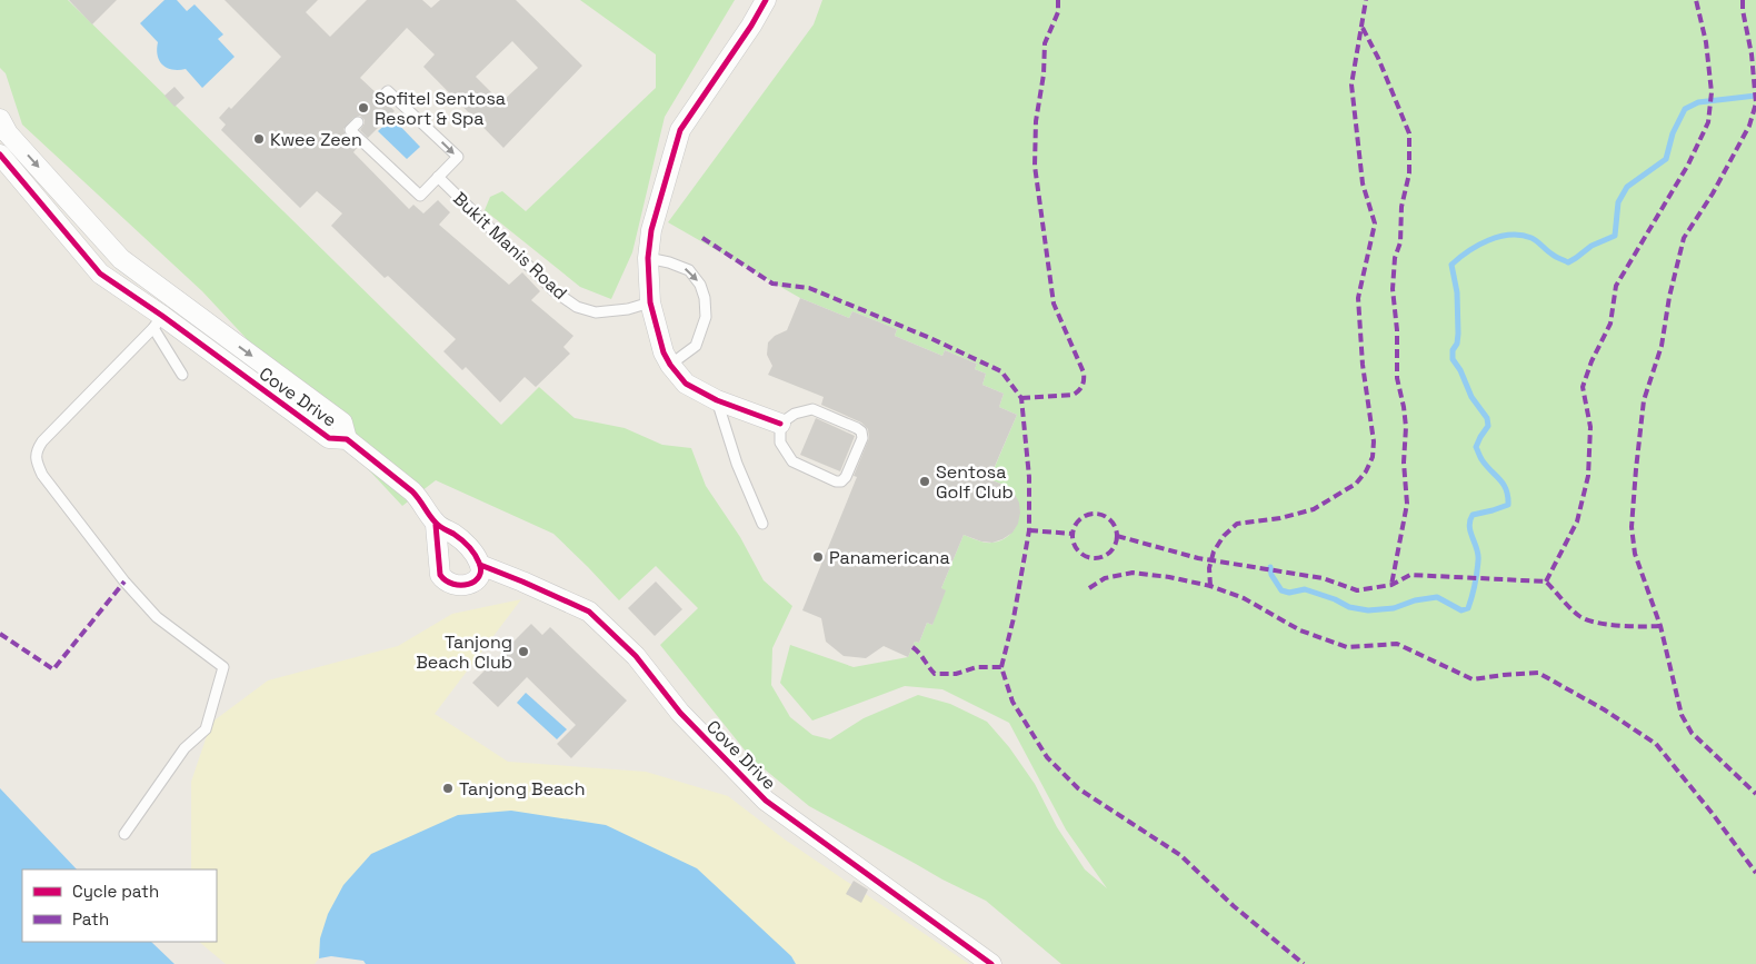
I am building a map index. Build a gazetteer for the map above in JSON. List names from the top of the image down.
{
  "streets": {
    "street": ["Cove Drive"],
    "lane": ["Bukit Manis Road"]
  },
  "places": [
    "Sofitel Sentosa Resort & Spa",
    "Kwee Zeen",
    "Sentosa Golf Club",
    "Panamericana",
    "Tanjong Beach Club",
    "Tanjong Beach"
  ],
  "legend": ["Cycle path", "Path"]
}
